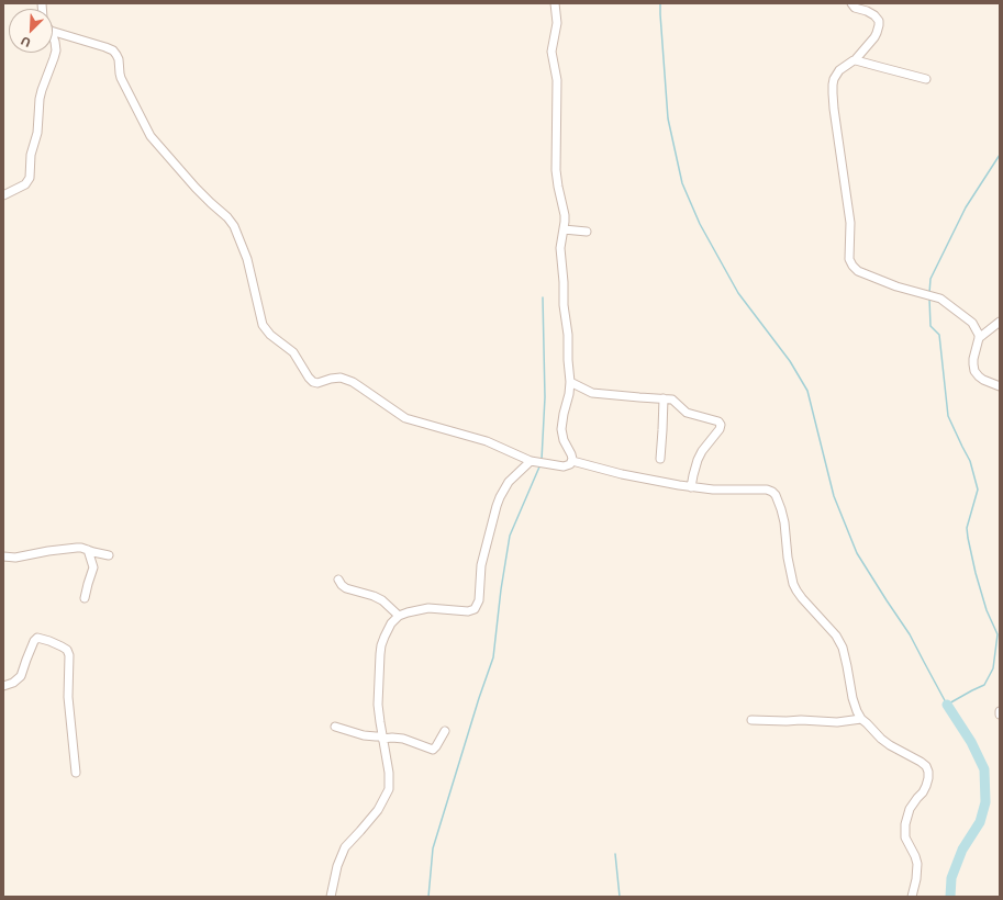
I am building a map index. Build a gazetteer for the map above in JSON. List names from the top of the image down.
{
  "north": "bottom left"
}
